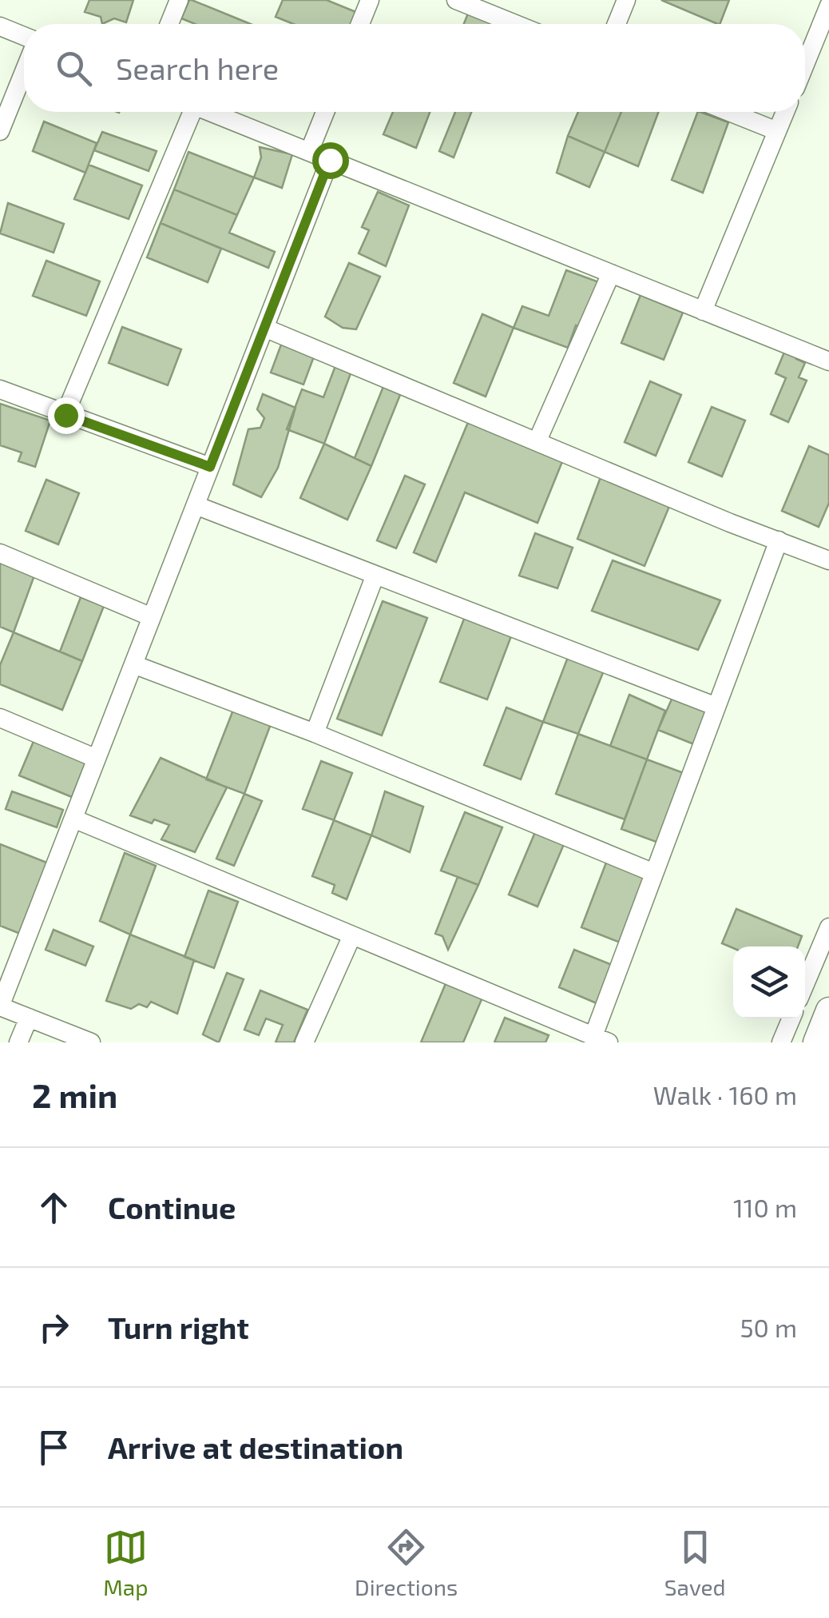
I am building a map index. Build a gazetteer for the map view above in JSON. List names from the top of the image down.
{
  "page": {
    "search": "Search here",
    "heading": ["2 min", "Walk · 160 m"],
    "list": [
      ["Continue", "110 m"],
      ["Turn right", "50 m"],
      "Arrive at destination"
    ],
    "nav": ["Map", "Directions", "Saved"]
  }
}
